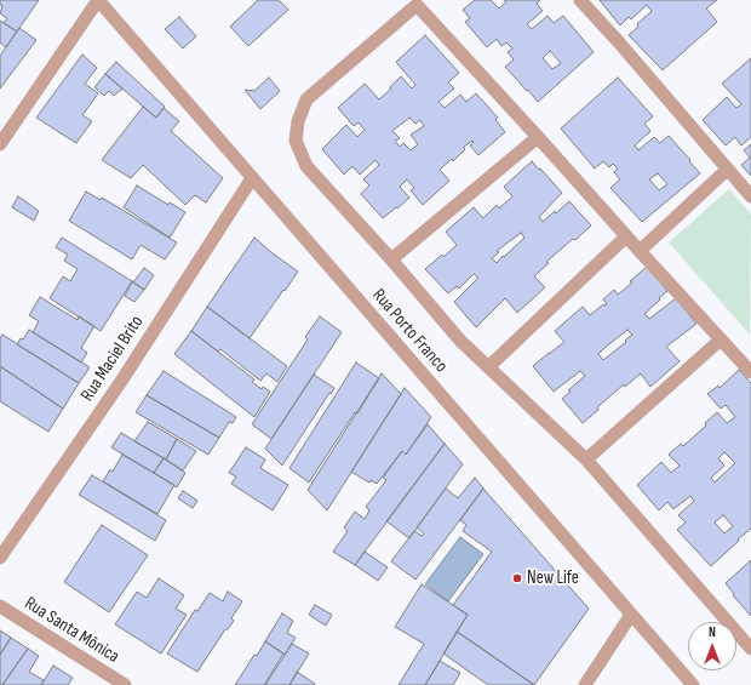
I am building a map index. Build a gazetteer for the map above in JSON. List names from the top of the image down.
{
  "streets": {
    "street": ["Rua Porto Franco", "Rua Maciel Brito", "Rua Santa Mônica"]
  },
  "crossings": [
    ["Rua Porto Franco", "Rua Maciel Brito"]
  ],
  "places": ["New Life"],
  "north": "top"
}
